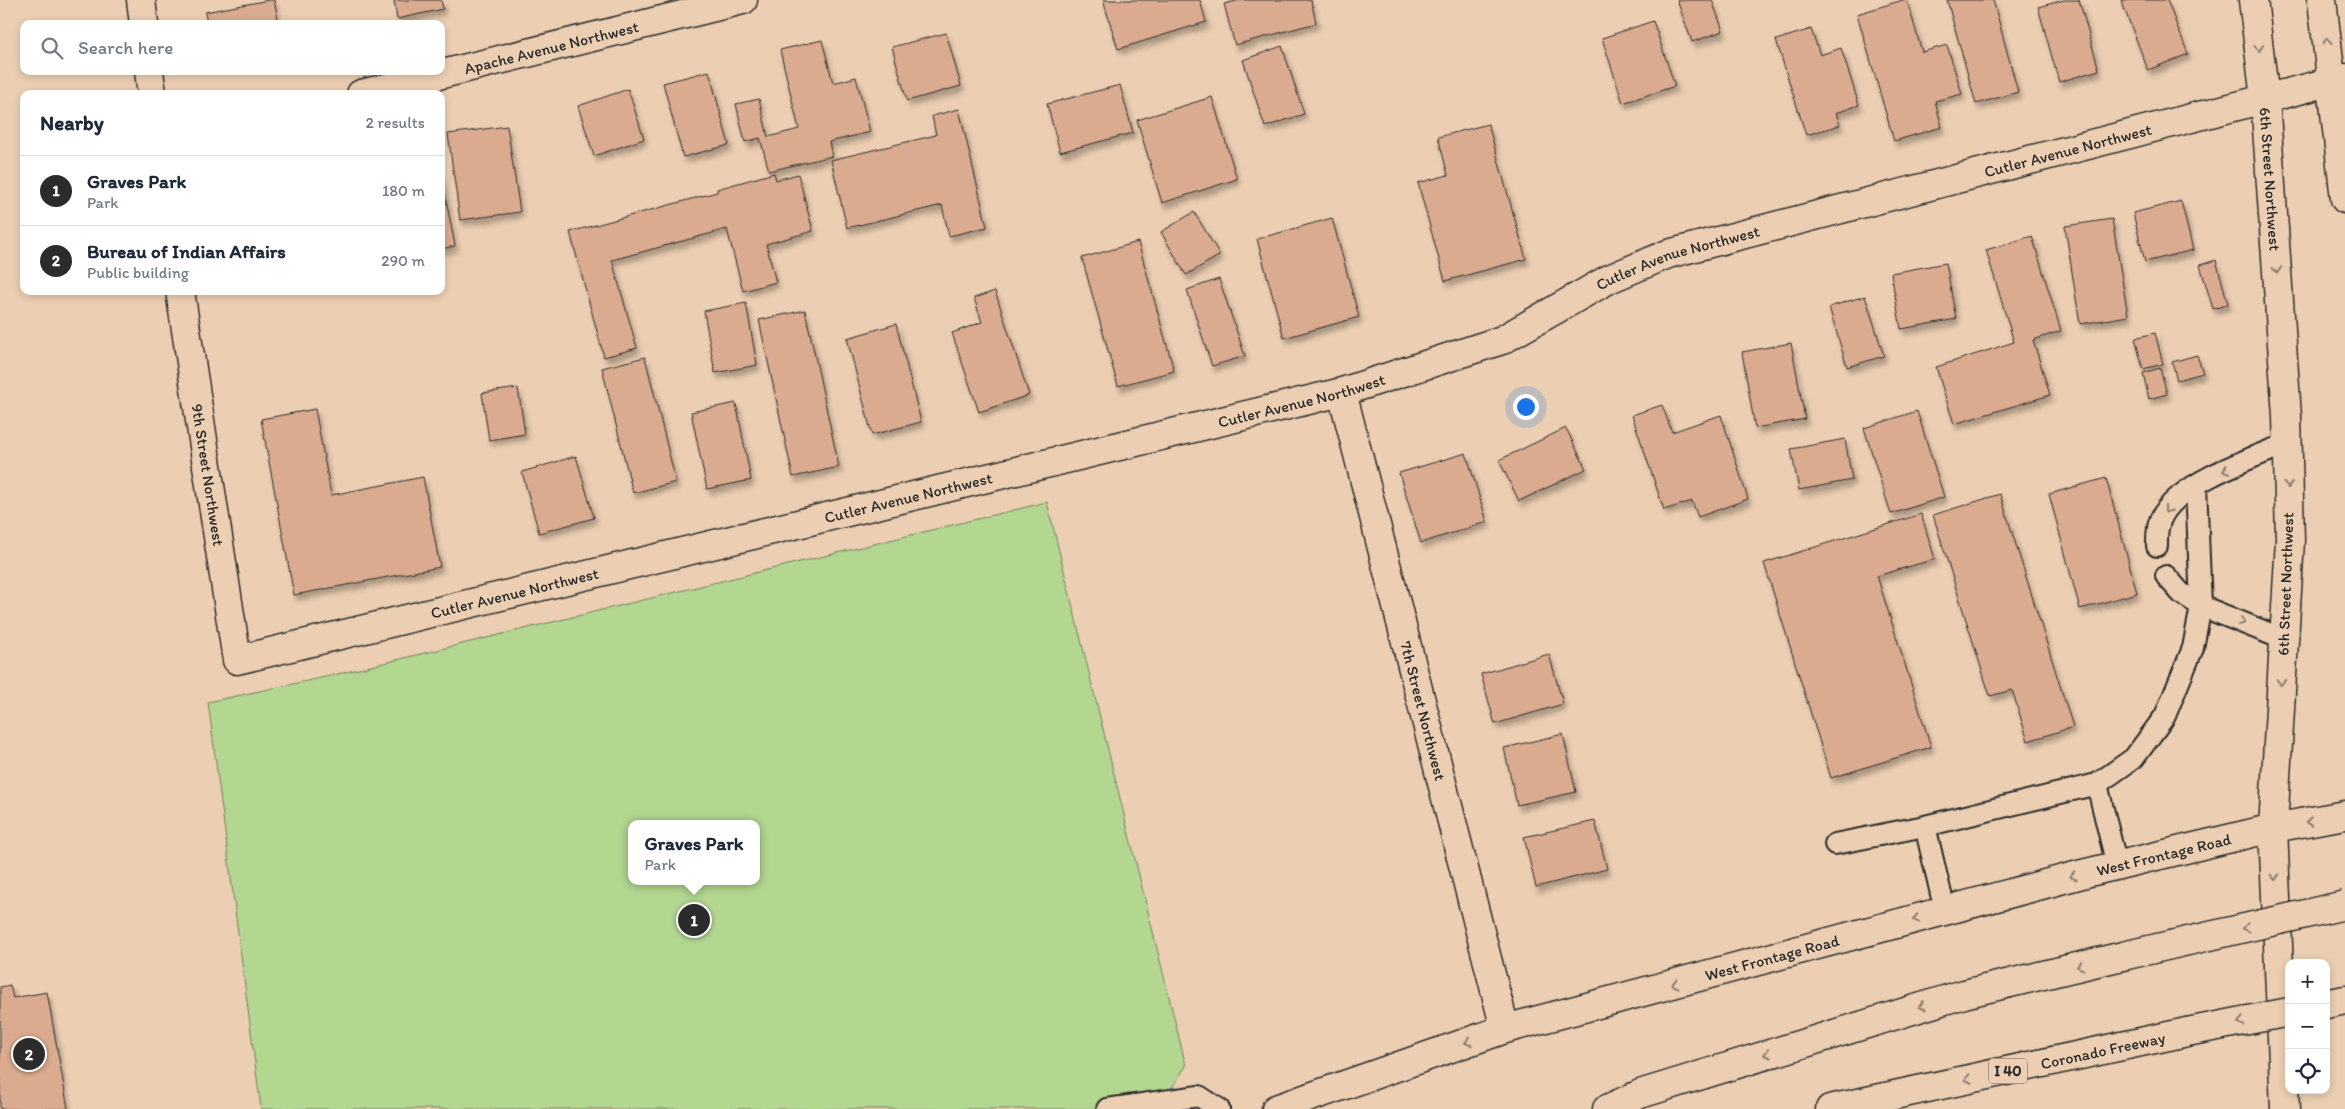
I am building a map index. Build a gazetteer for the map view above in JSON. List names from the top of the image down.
{
  "streets": {
    "main road": [
      "Apache Avenue Northwest",
      "Cutler Avenue Northwest",
      "6th Street Northwest",
      "9th Street Northwest",
      "7th Street Northwest",
      "West Frontage Road",
      "Coronado Freeway",
      "I 40"
    ]
  },
  "crossings": [
    ["Cutler Avenue Northwest", "6th Street Northwest"],
    ["Cutler Avenue Northwest", "9th Street Northwest"],
    ["Cutler Avenue Northwest", "7th Street Northwest"],
    ["6th Street Northwest", "West Frontage Road"],
    ["7th Street Northwest", "West Frontage Road"]
  ],
  "one_way": ["6th Street Northwest"],
  "page": {
    "search": "Search here",
    "heading": ["Nearby", "2 results"],
    "list": [
      {
        "mark": "1",
        "name": "Graves Park",
        "note": "Park",
        "value": "180 m"
      },
      {
        "mark": "2",
        "name": "Bureau of Indian Affairs",
        "note": "Public building",
        "value": "290 m"
      }
    ],
    "popup": ["Graves Park", "Park"],
    "pins": ["1", "2"],
    "map_buttons": ["+", "−"]
  }
}
